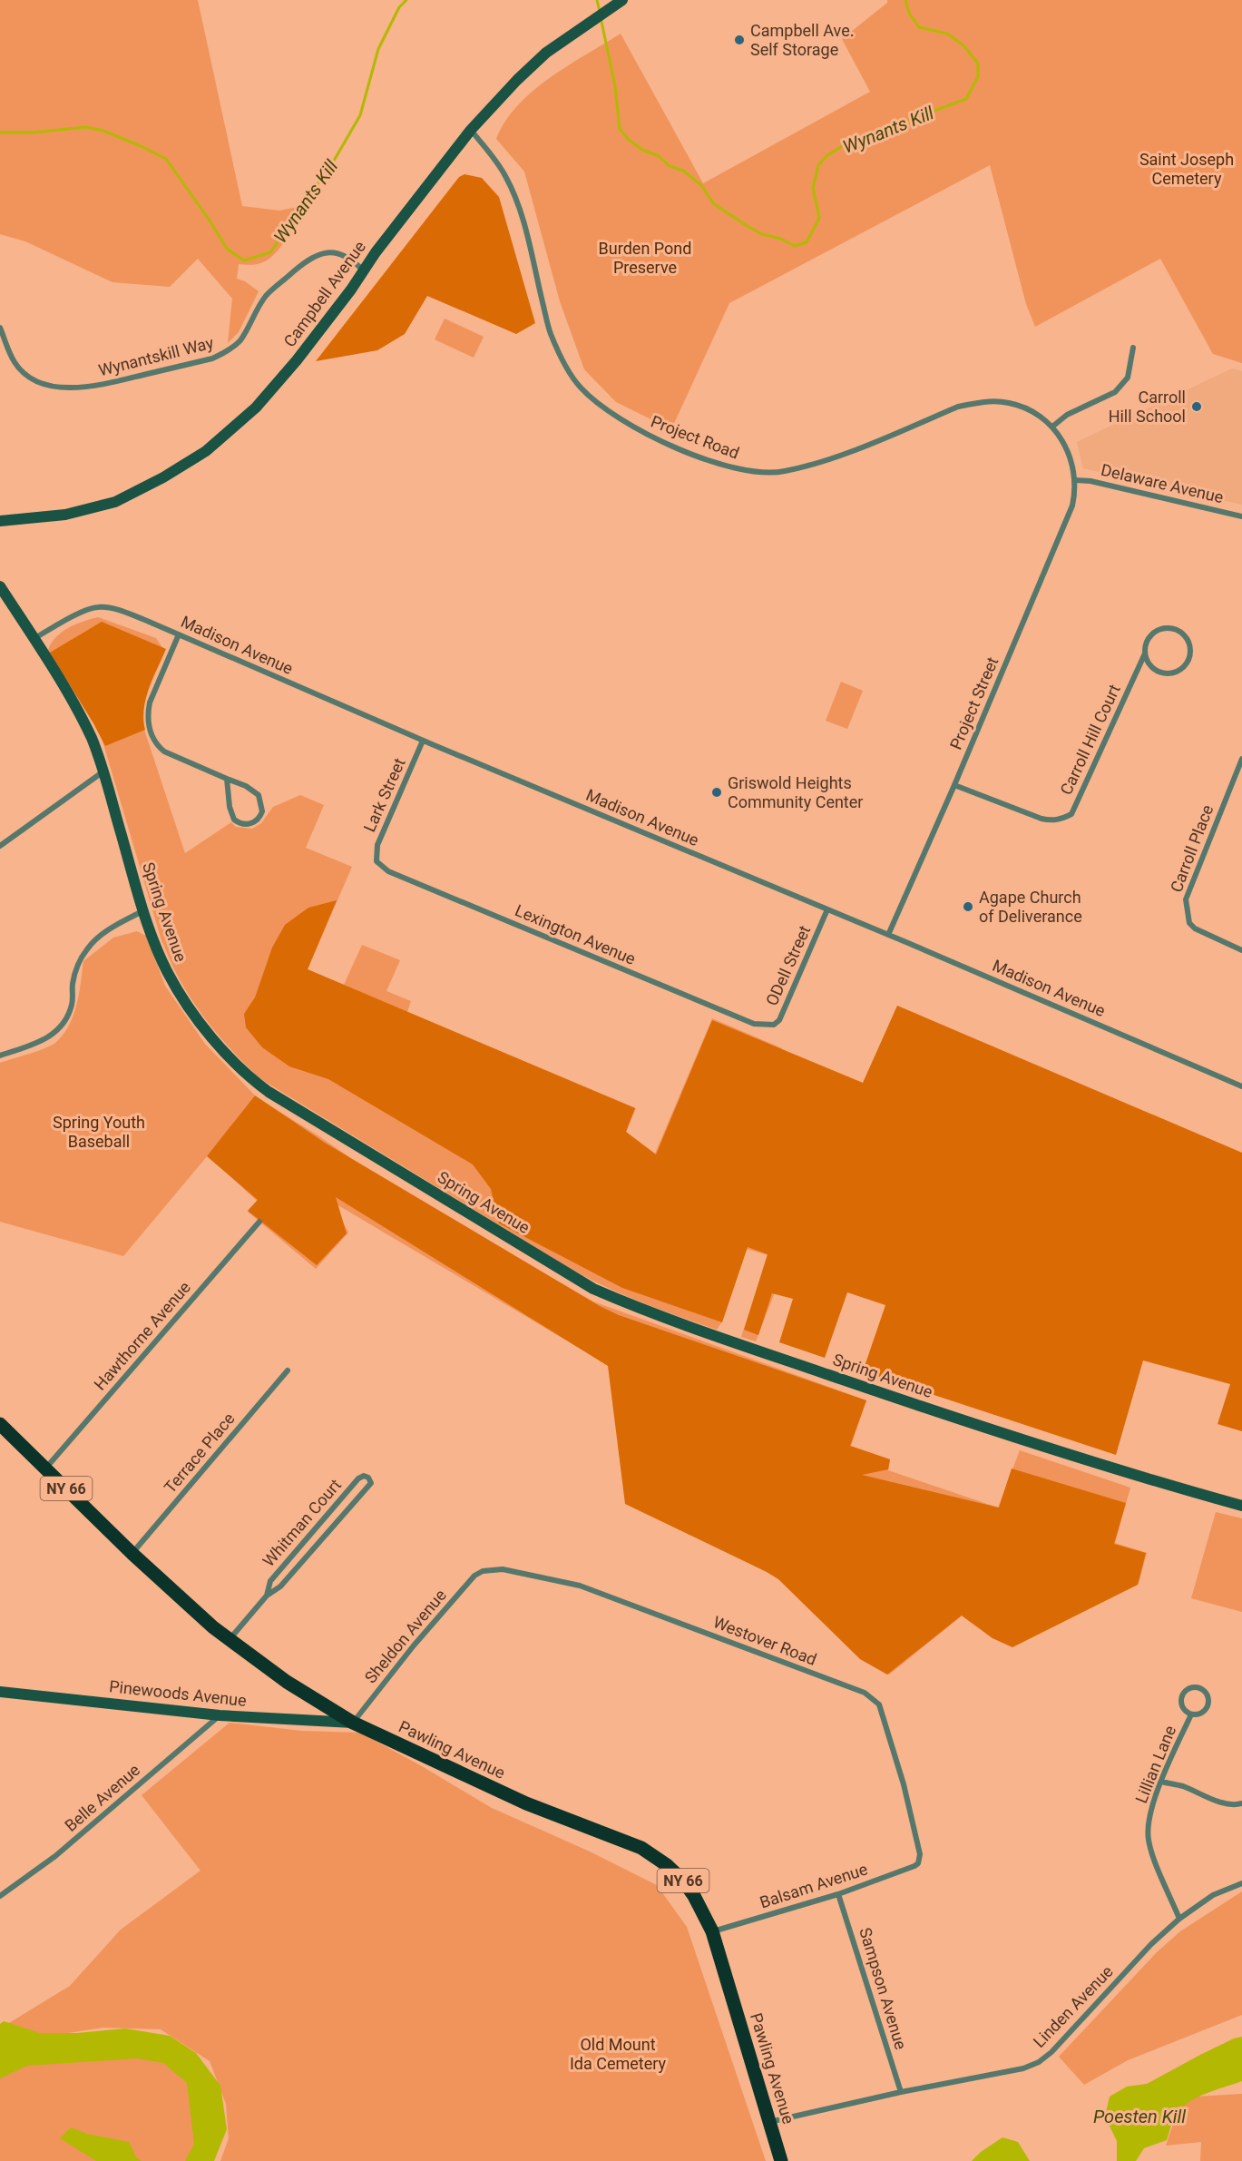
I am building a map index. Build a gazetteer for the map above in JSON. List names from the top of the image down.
{
  "streets": {
    "main road": ["NY 66", "Pawling Avenue"],
    "street": [
      "Campbell Avenue",
      "Wynantskill Way",
      "Project Road",
      "Delaware Avenue",
      "Madison Avenue",
      "Project Street",
      "Carroll Hill Court",
      "Lark Street",
      "Carroll Place",
      "Spring Avenue",
      "Lexington Avenue",
      "ODell Street",
      "Hawthorne Avenue",
      "Terrace Place",
      "Whitman Court",
      "Sheldon Avenue",
      "Westover Road",
      "Pinewoods Avenue",
      "Lillian Lane",
      "Belle Avenue",
      "Balsam Avenue",
      "Sampson Avenue",
      "Linden Avenue"
    ]
  },
  "crossings": [
    ["Campbell Avenue", "Wynantskill Way"],
    ["Campbell Avenue", "Project Road"],
    ["Project Road", "Delaware Avenue"],
    ["Project Road", "Project Street"],
    ["Delaware Avenue", "Project Street"],
    ["Madison Avenue", "Project Street"],
    ["Madison Avenue", "Lark Street"],
    ["Madison Avenue", "Spring Avenue"],
    ["Madison Avenue", "ODell Street"],
    ["Project Street", "Carroll Hill Court"],
    ["Lark Street", "Lexington Avenue"],
    ["Lexington Avenue", "ODell Street"],
    ["Hawthorne Avenue", "Pawling Avenue"],
    ["Terrace Place", "Pawling Avenue"],
    ["Whitman Court", "Pawling Avenue"],
    ["Sheldon Avenue", "Westover Road"],
    ["Sheldon Avenue", "Pinewoods Avenue"],
    ["Sheldon Avenue", "Pawling Avenue"],
    ["Westover Road", "Balsam Avenue"],
    ["Pinewoods Avenue", "Pawling Avenue"],
    ["Pinewoods Avenue", "Belle Avenue"],
    ["Pawling Avenue", "Balsam Avenue"],
    ["Pawling Avenue", "Linden Avenue"],
    ["Lillian Lane", "Linden Avenue"],
    ["Balsam Avenue", "Sampson Avenue"],
    ["Sampson Avenue", "Linden Avenue"]
  ],
  "water": ["Wynants Kill", "Poesten Kill"],
  "parks": [
    "Saint Joseph Cemetery",
    "Burden Pond Preserve",
    "Spring Youth Baseball",
    "Old Mount Ida Cemetery"
  ],
  "places": [
    "Campbell Ave. Self Storage",
    "Carroll Hill School",
    "Griswold Heights Community Center",
    "Agape Church of Deliverance"
  ]
}
